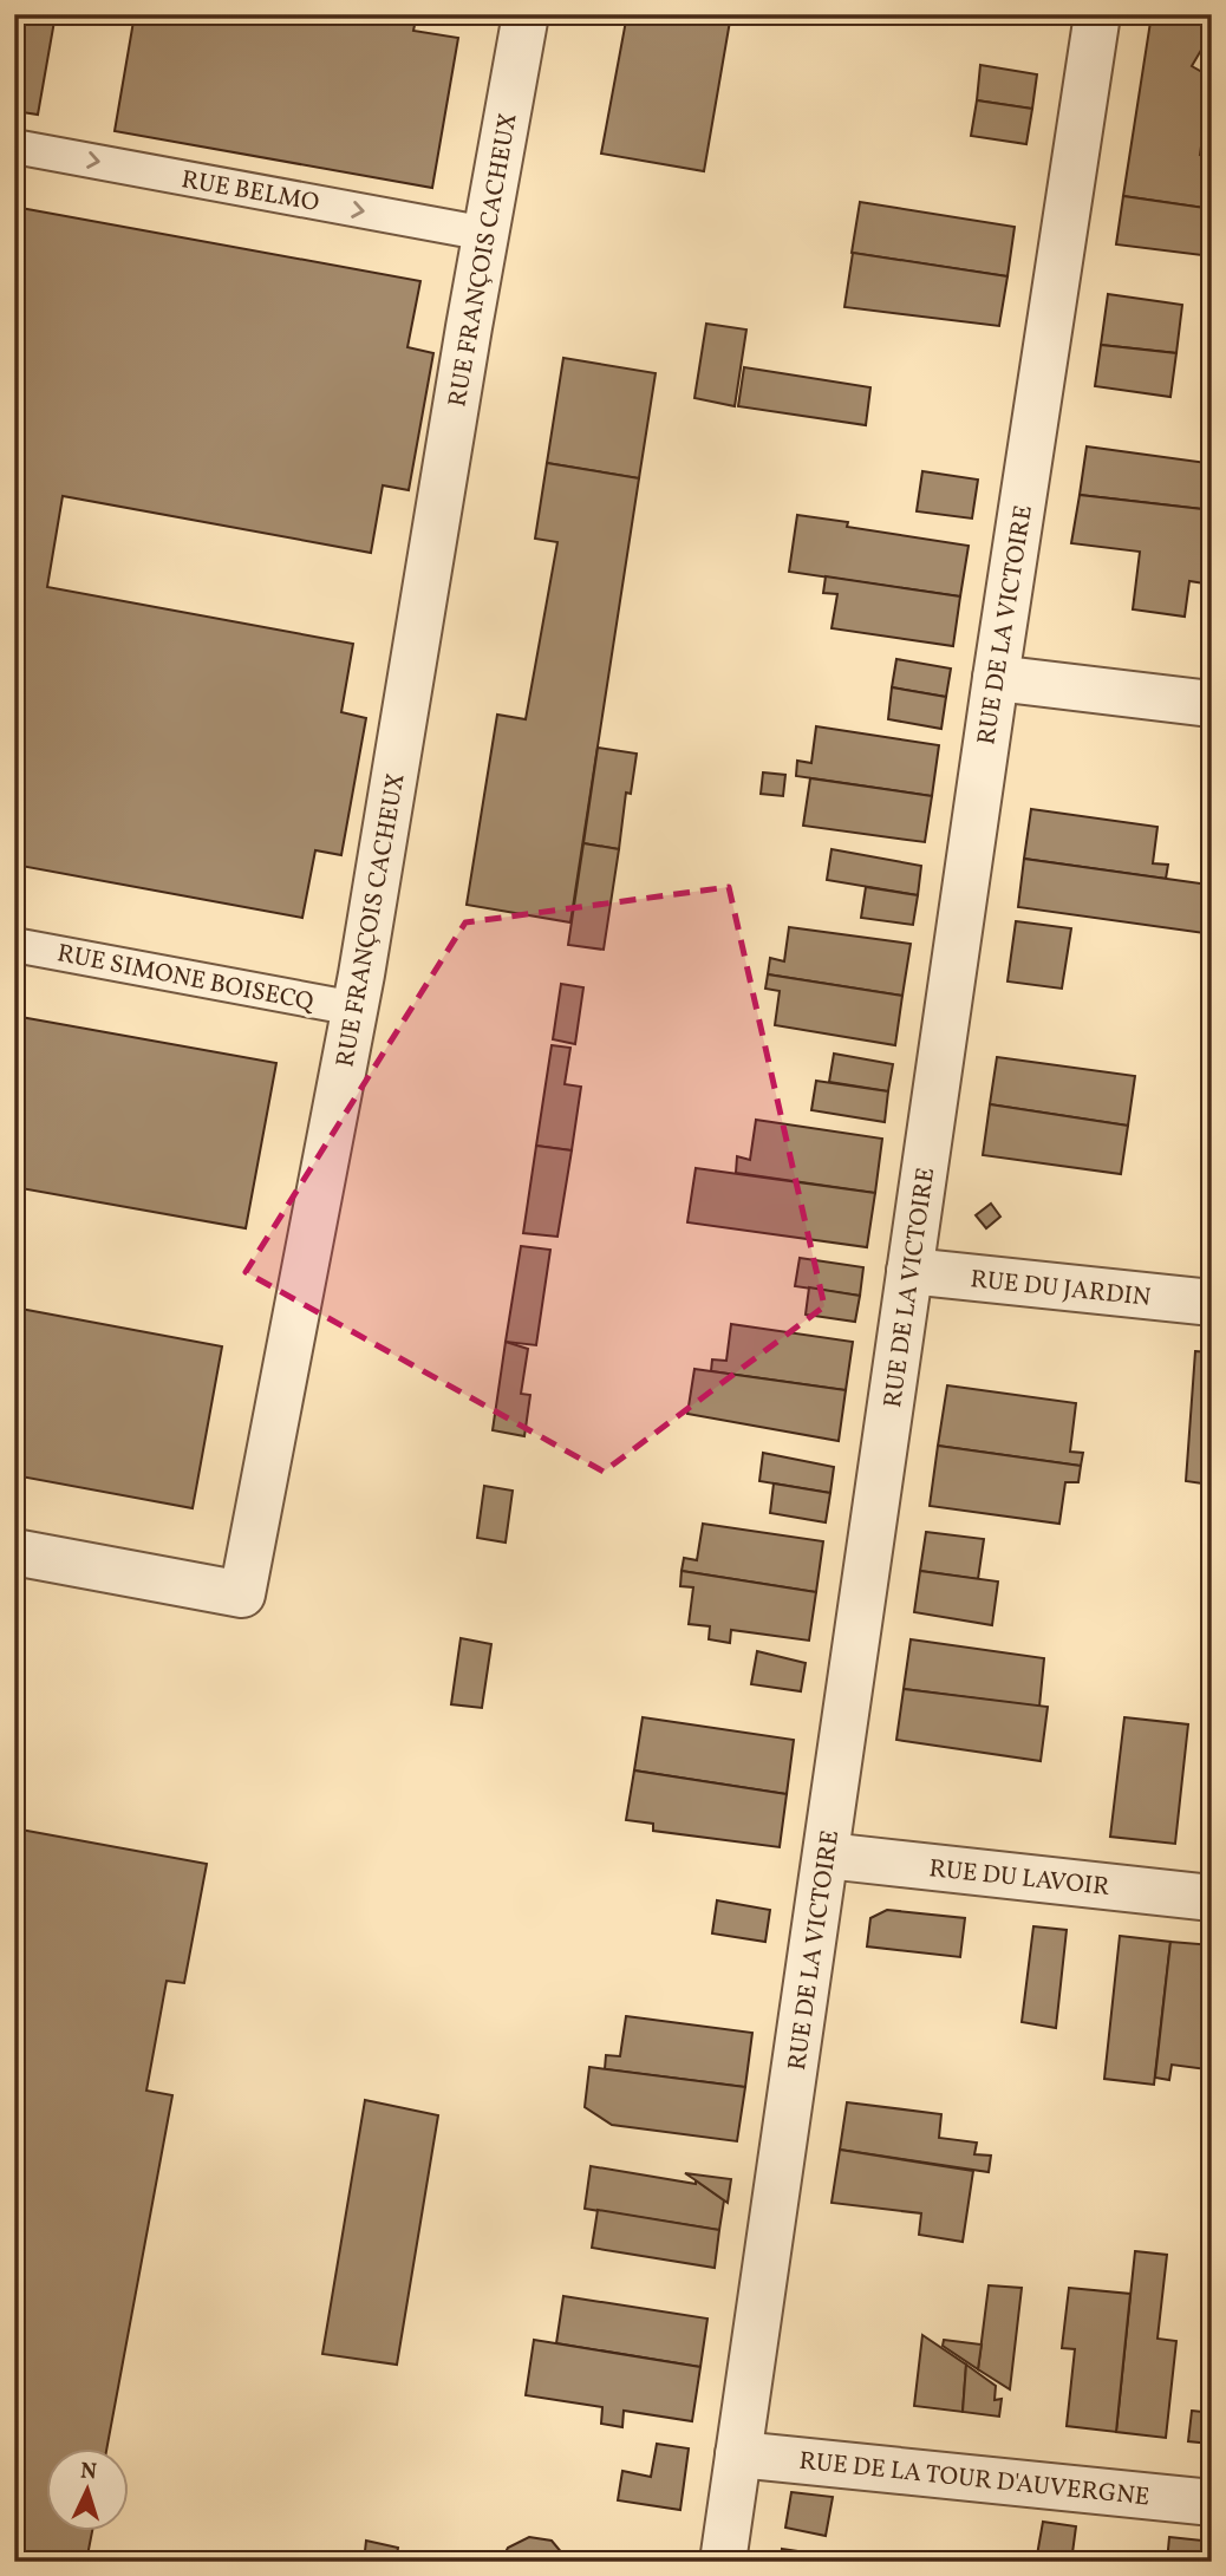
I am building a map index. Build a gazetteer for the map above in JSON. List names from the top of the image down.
{
  "streets": {
    "street": [
      "RUE FRANÇOIS CACHEUX",
      "RUE DE LA VICTOIRE",
      "RUE DU JARDIN",
      "RUE DU LAVOIR",
      "RUE DE LA TOUR D'AUVERGNE"
    ],
    "lane": ["RUE BELMO", "RUE SIMONE BOISECQ"]
  },
  "crossings": [
    ["RUE BELMO", "RUE FRANÇOIS CACHEUX"],
    ["RUE FRANÇOIS CACHEUX", "RUE SIMONE BOISECQ"],
    ["RUE DE LA VICTOIRE", "RUE DU JARDIN"],
    ["RUE DE LA VICTOIRE", "RUE DU LAVOIR"],
    ["RUE DE LA VICTOIRE", "RUE DE LA TOUR D'AUVERGNE"]
  ],
  "one_way": ["RUE BELMO"],
  "north": "top"
}
